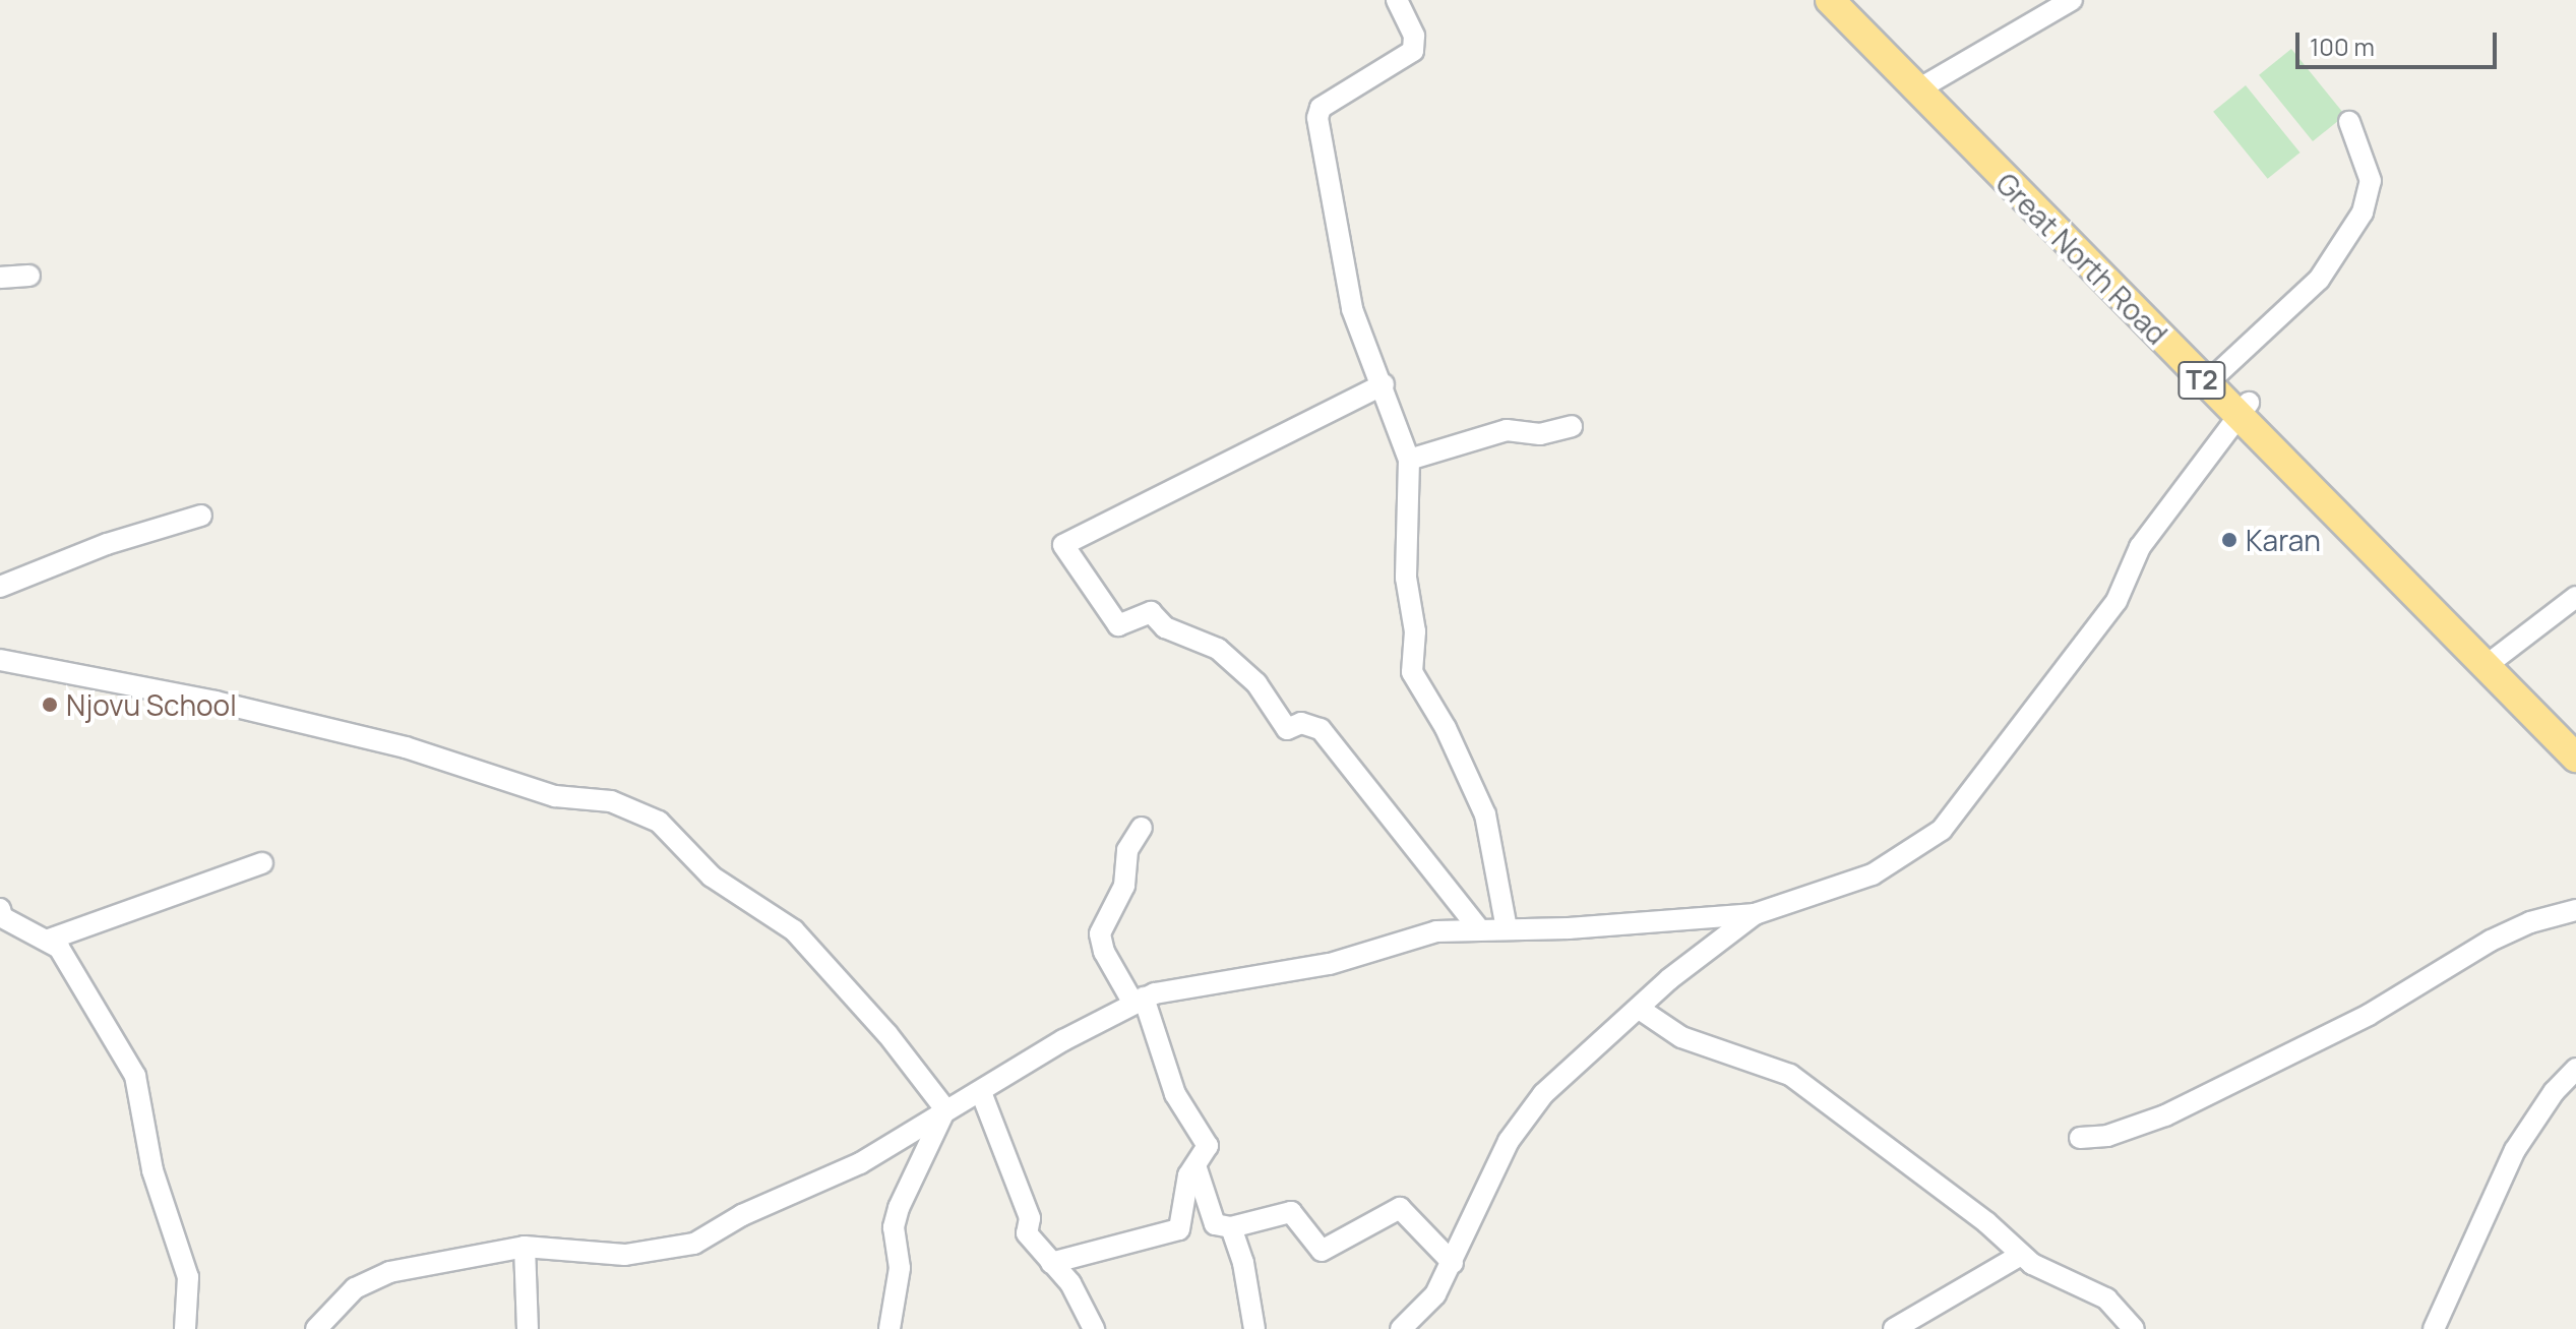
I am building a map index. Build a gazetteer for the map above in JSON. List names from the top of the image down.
{
  "streets": {
    "highway": ["Great North Road", "T2"]
  },
  "places": ["Karan", "Njovu School"],
  "scale_bar": "100 m"
}
